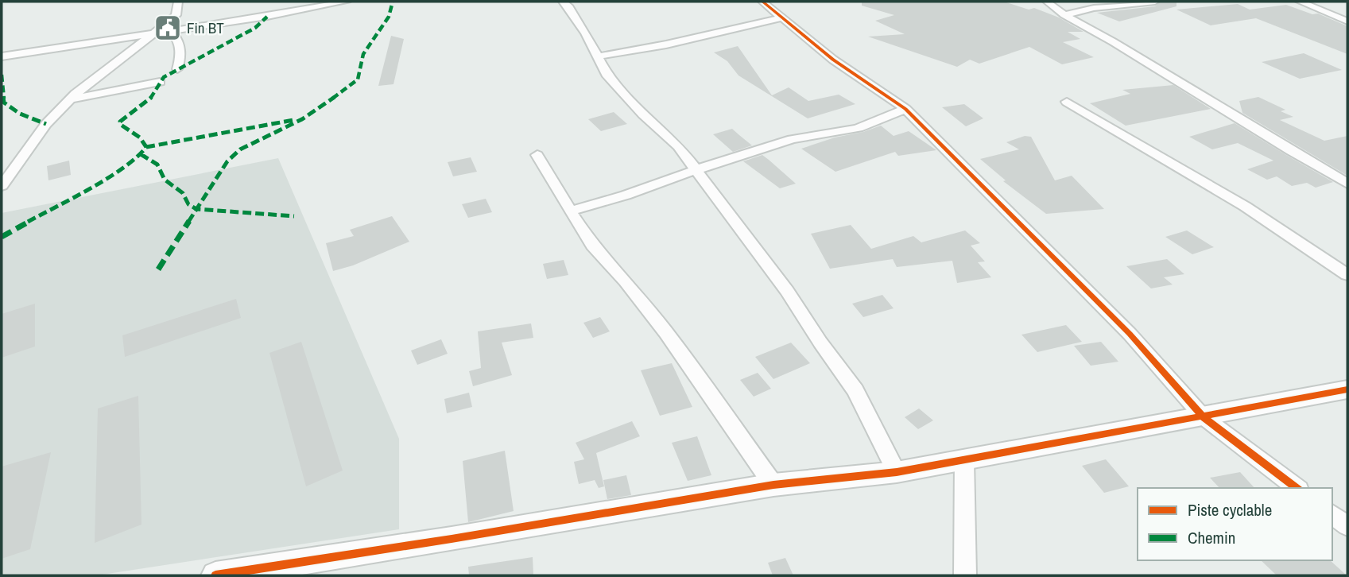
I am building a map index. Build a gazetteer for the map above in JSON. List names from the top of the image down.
{
  "places": {
    "public building": ["Fin BT"]
  },
  "legend": ["Piste cyclable", "Chemin"]
}
